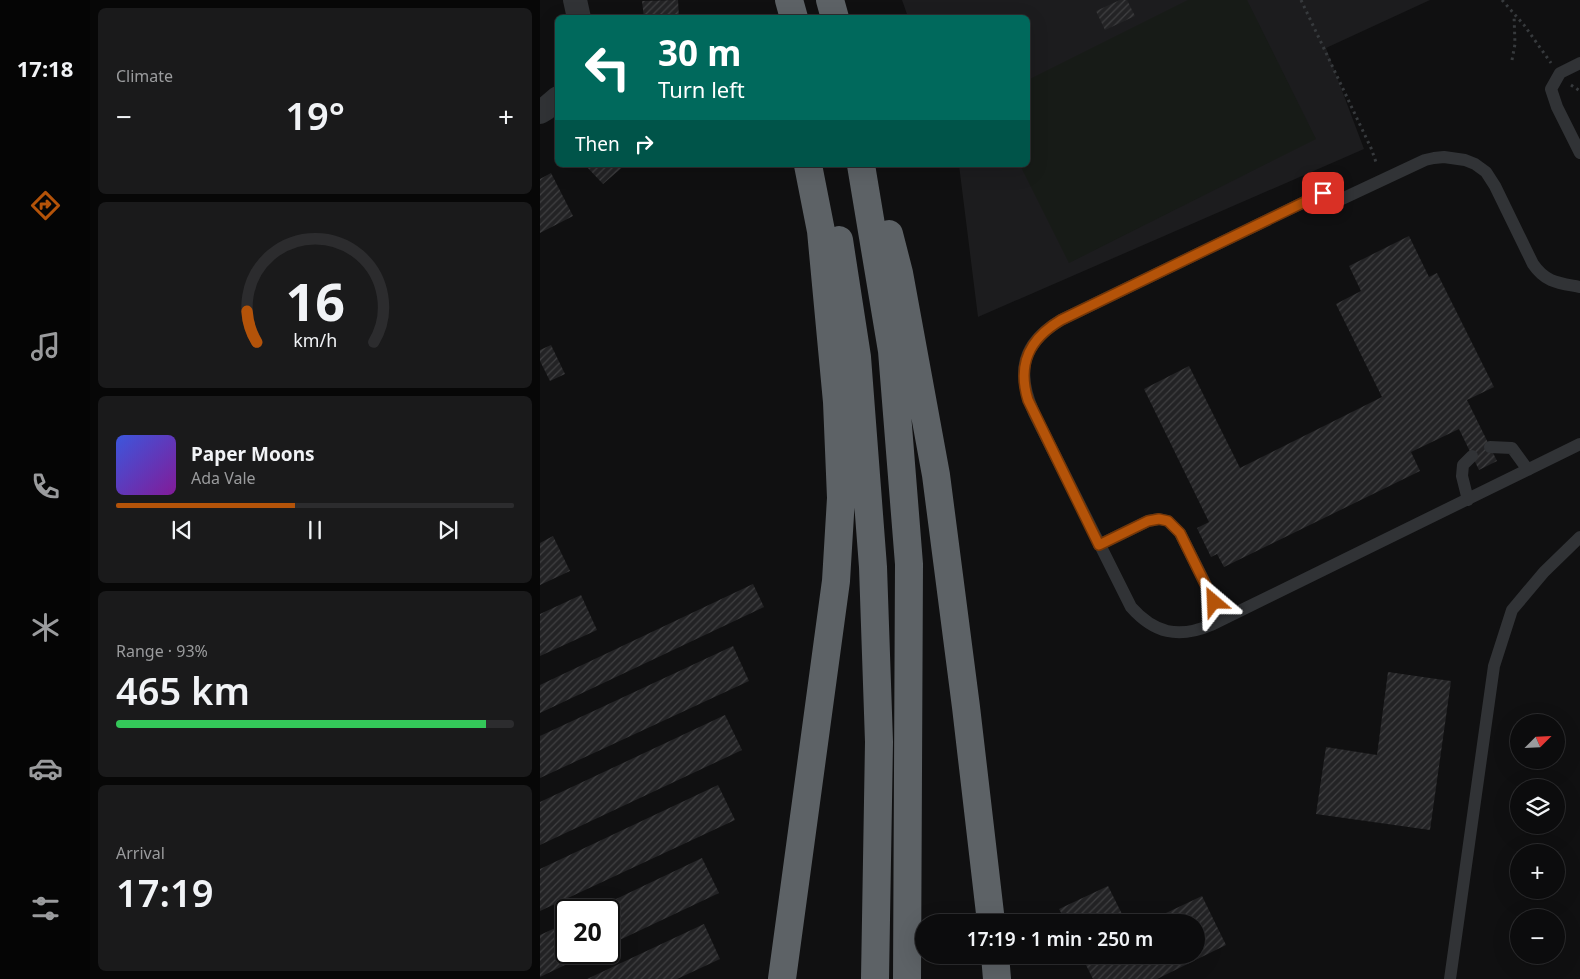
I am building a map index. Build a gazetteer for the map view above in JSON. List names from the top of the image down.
{
  "north": "top right",
  "page": {
    "tabs": "17:18",
    "tile": [
      "Climate",
      ["Range · 93%", "465 km"],
      ["Arrival", "17:19"]
    ],
    "turn": ["30 m", "Turn left"],
    "heat": ["−", "19°", "+"],
    "then": "Then",
    "song": ["Paper Moons", "Ada Vale"],
    "map_buttons": ["+", "−"],
    "limit": "20",
    "trip": "17:19 · 1 min · 250 m",
    "gauge": ["16", "km/h"]
  }
}
